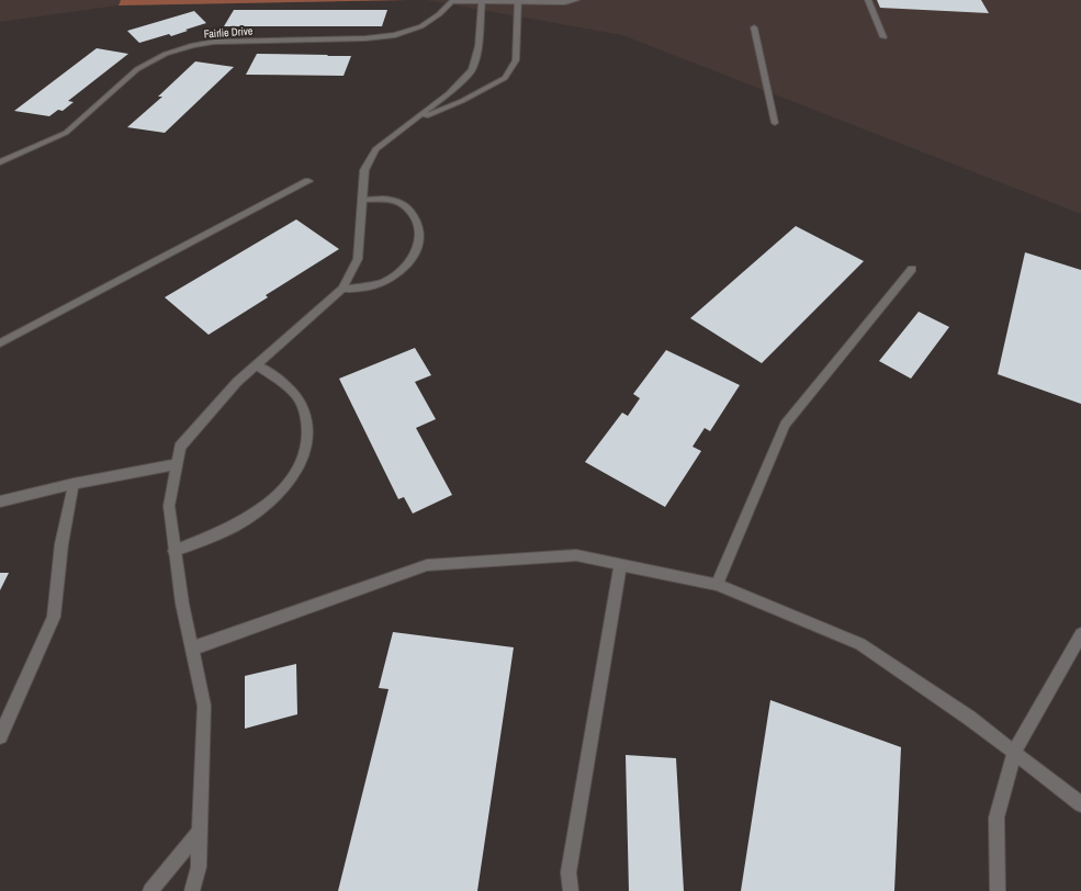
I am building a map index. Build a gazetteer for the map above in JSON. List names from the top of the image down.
{
  "streets": {
    "street": ["Fairlie Drive"]
  }
}
